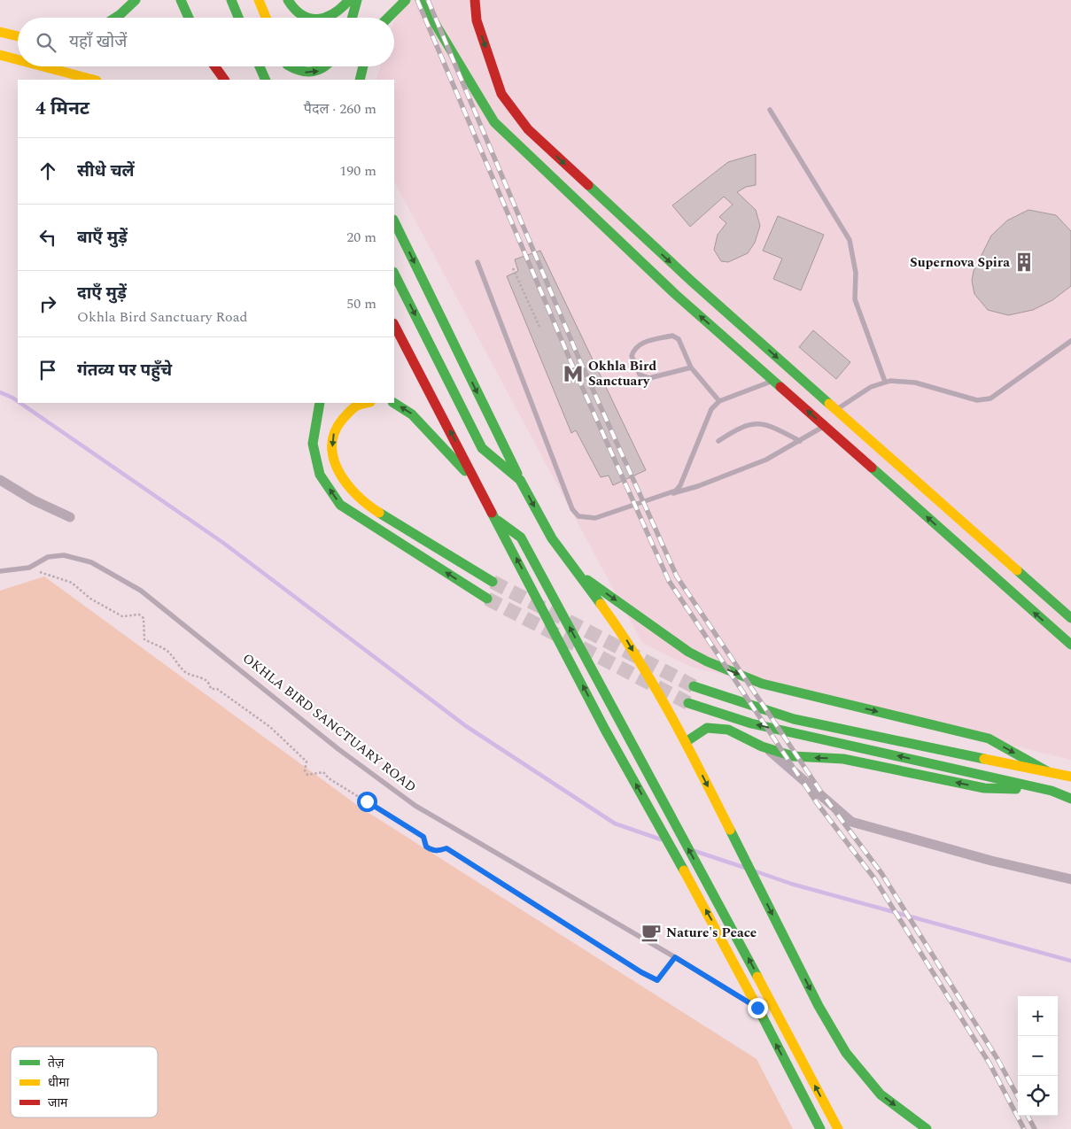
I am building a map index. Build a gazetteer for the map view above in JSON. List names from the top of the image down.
{
  "streets": {
    "lane": ["OKHLA BIRD SANCTUARY ROAD"]
  },
  "places": {
    "building": ["Supernova Spira"],
    "metro station": ["Okhla Bird Sanctuary"],
    "cafe": ["Nature's Peace"]
  },
  "legend": ["तेज़", "धीमा", "जाम"],
  "page": {
    "search": "यहाँ खोजें",
    "heading": ["4 मिनट", "पैदल · 260 m"],
    "list": [
      ["सीधे चलें", "190 m"],
      ["बाएँ मुड़ें", "20 m"],
      ["दाएँ मुड़ें", "Okhla Bird Sanctuary Road", "50 m"],
      "गंतव्य पर पहुँचे"
    ],
    "map_buttons": ["+", "−"]
  }
}
